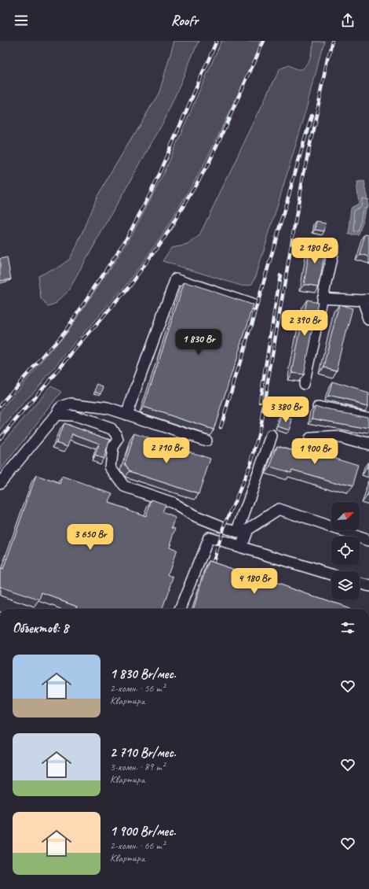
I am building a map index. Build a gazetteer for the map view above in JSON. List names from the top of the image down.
{
  "north": "top right",
  "page": {
    "header": "Roofr",
    "price": [
      "2 180 Br",
      "2 390 Br",
      "1 830 Br",
      "3 380 Br",
      "2 710 Br",
      "1 900 Br",
      "3 650 Br",
      "4 180 Br"
    ],
    "heading": "Объектов: 8",
    "list": [
      {
        "name": "1 830 Br/мес.",
        "note": "2-комн. · 56 m² · Квартира"
      },
      {
        "name": "2 710 Br/мес.",
        "note": "3-комн. · 89 m² · Квартира"
      },
      {
        "name": "1 900 Br/мес.",
        "note": "2-комн. · 66 m² · Квартира"
      }
    ]
  }
}
